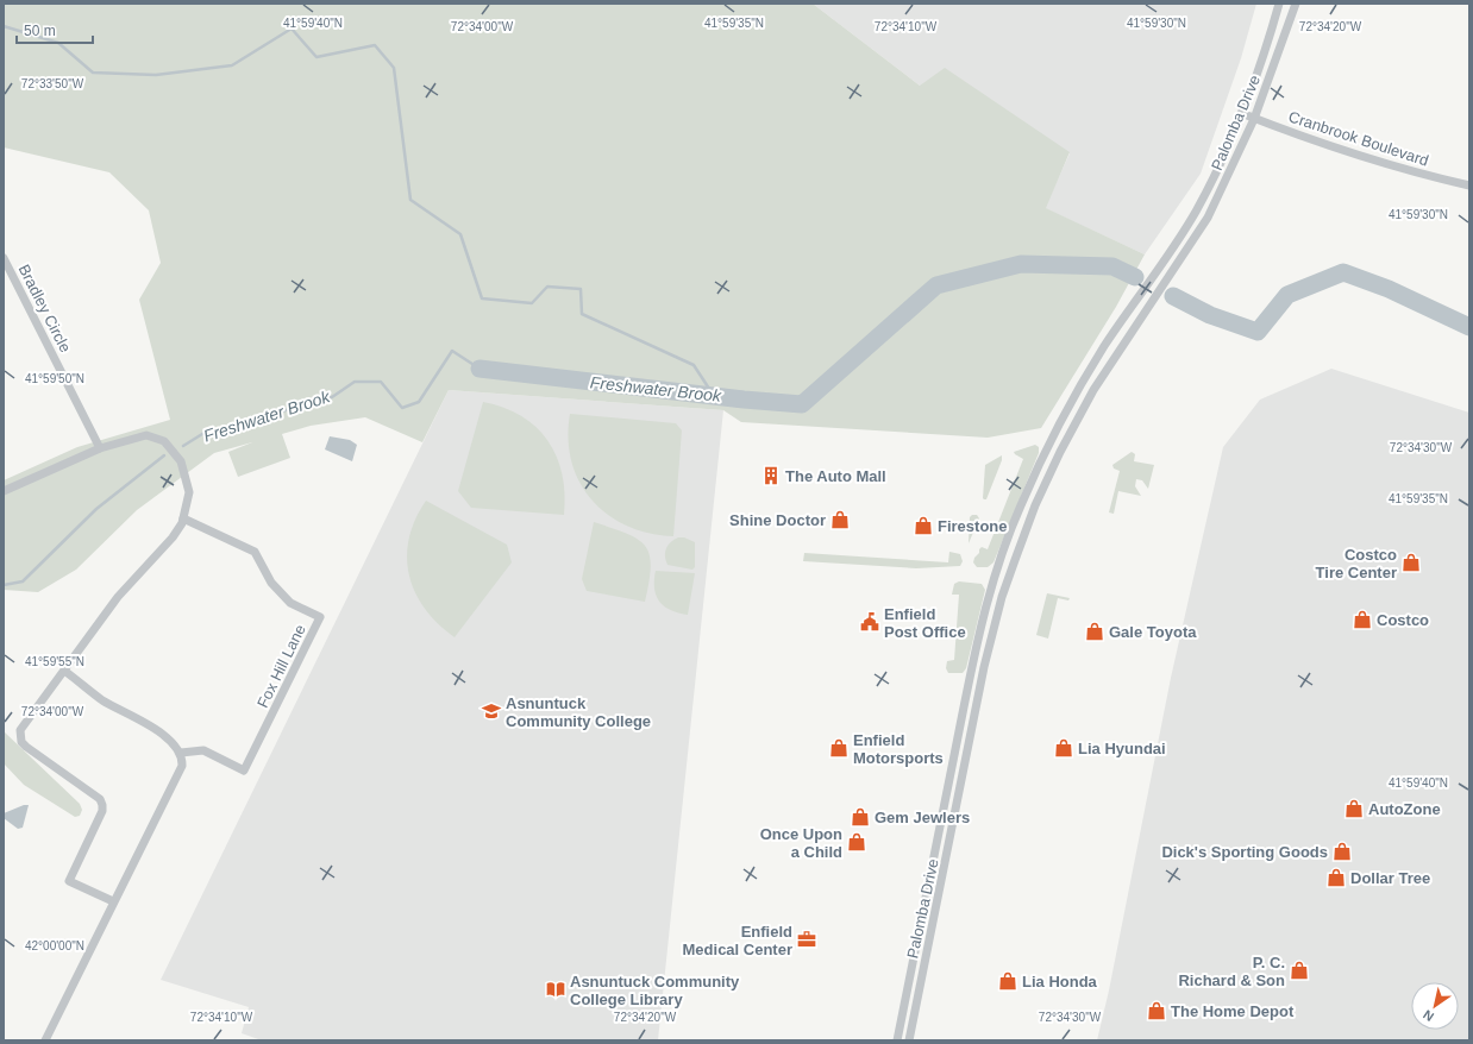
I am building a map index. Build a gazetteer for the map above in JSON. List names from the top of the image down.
{
  "streets": {
    "street": [
      "Palomba Drive",
      "Cranbrook Boulevard",
      "Bradley Circle",
      "Fox Hill Lane"
    ]
  },
  "crossings": [
    ["Palomba Drive", "Cranbrook Boulevard"]
  ],
  "water": ["Freshwater Brook"],
  "places": {
    "building": ["The Auto Mall"],
    "shop": [
      "Shine Doctor",
      "Firestone",
      "Costco Tire Center",
      "Costco",
      "Gale Toyota",
      "Enfield Motorsports",
      "Lia Hyundai",
      "AutoZone",
      "Gem Jewlers",
      "Once Upon a Child",
      "Dick's Sporting Goods",
      "Dollar Tree",
      "P. C. Richard & Son",
      "Lia Honda",
      "The Home Depot"
    ],
    "public building": ["Enfield Post Office"],
    "school or university": ["Asnuntuck Community College"],
    "office": ["Enfield Medical Center"],
    "library": ["Asnuntuck Community College Library"]
  },
  "scale_bar": "50 m",
  "north": "bottom left",
  "coordinates": [
    "41°59'40\"N",
    "41°59'35\"N",
    "41°59'30\"N",
    "72°34'00\"W",
    "72°34'10\"W",
    "72°34'20\"W",
    "72°33'50\"W",
    "41°59'50\"N",
    "72°34'30\"W",
    "41°59'55\"N",
    "42°00'00\"N"
  ]
}
